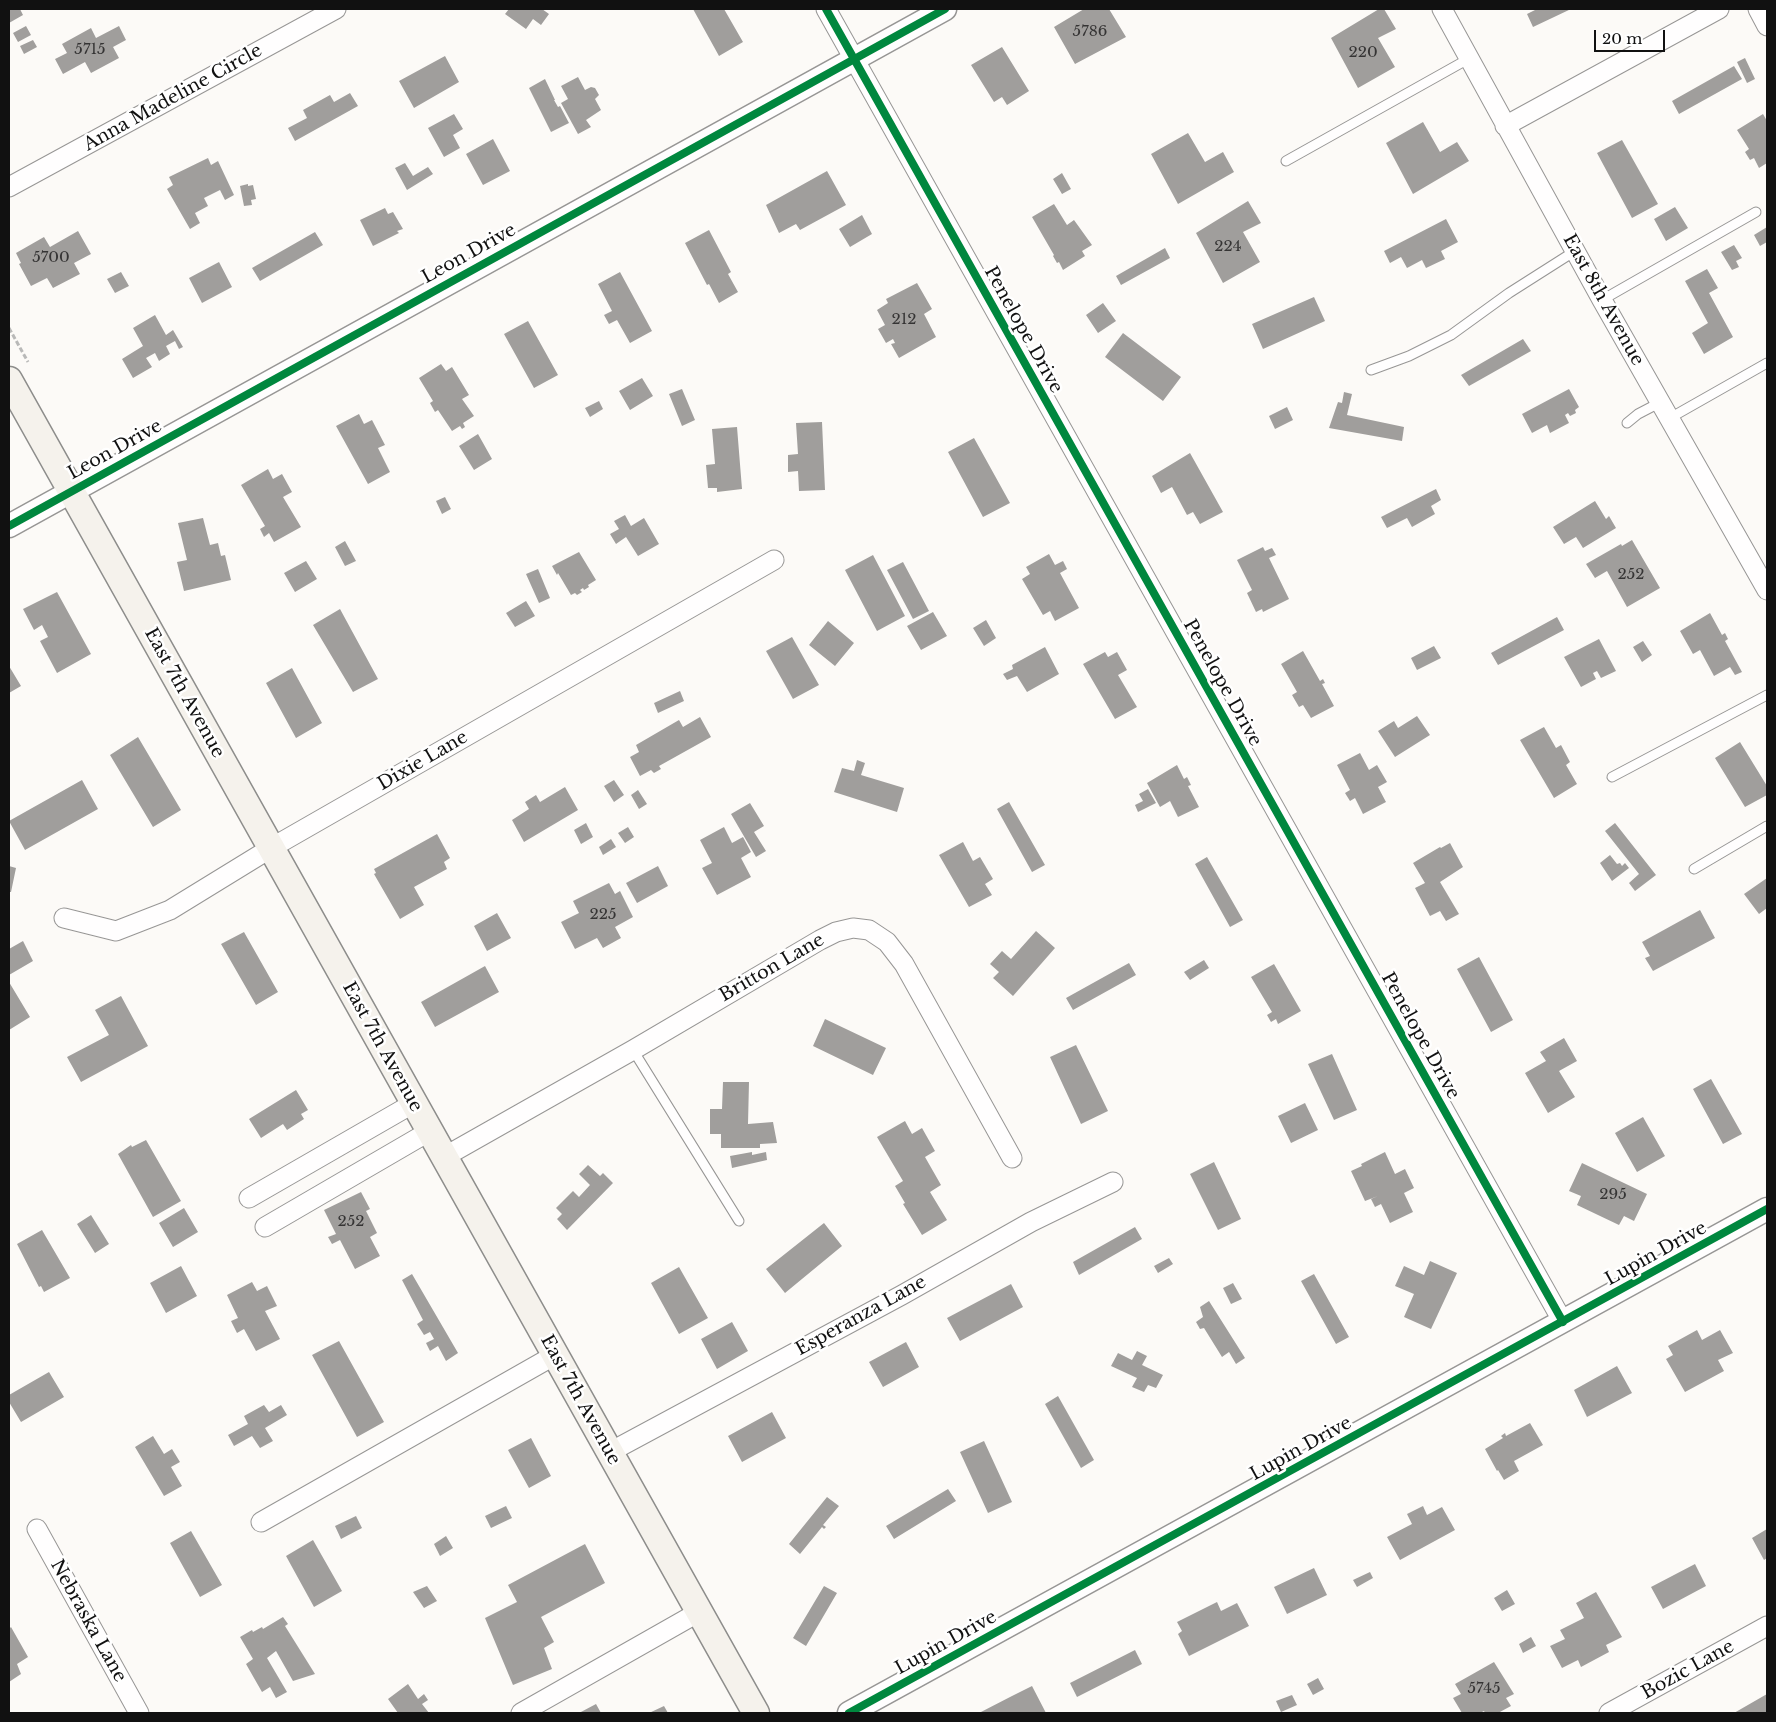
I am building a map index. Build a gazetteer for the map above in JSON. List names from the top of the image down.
{
  "streets": {
    "main road": ["East 7th Avenue"],
    "street": [
      "Anna Madeline Circle",
      "Leon Drive",
      "East 8th Avenue",
      "Penelope Drive",
      "Dixie Lane",
      "Britton Lane",
      "Lupin Drive",
      "Esperanza Lane",
      "Nebraska Lane",
      "Bozic Lane"
    ]
  },
  "crossings": [
    ["Leon Drive", "Penelope Drive"],
    ["Leon Drive", "East 7th Avenue"],
    ["Penelope Drive", "Lupin Drive"],
    ["East 7th Avenue", "Dixie Lane"],
    ["East 7th Avenue", "Britton Lane"],
    ["East 7th Avenue", "Esperanza Lane"]
  ],
  "house_numbers": [
    "5786",
    "5715",
    "220",
    "224",
    "5700",
    "212",
    "252",
    "225",
    "295",
    "252",
    "5745"
  ],
  "scale_bar": "20 m"
}
